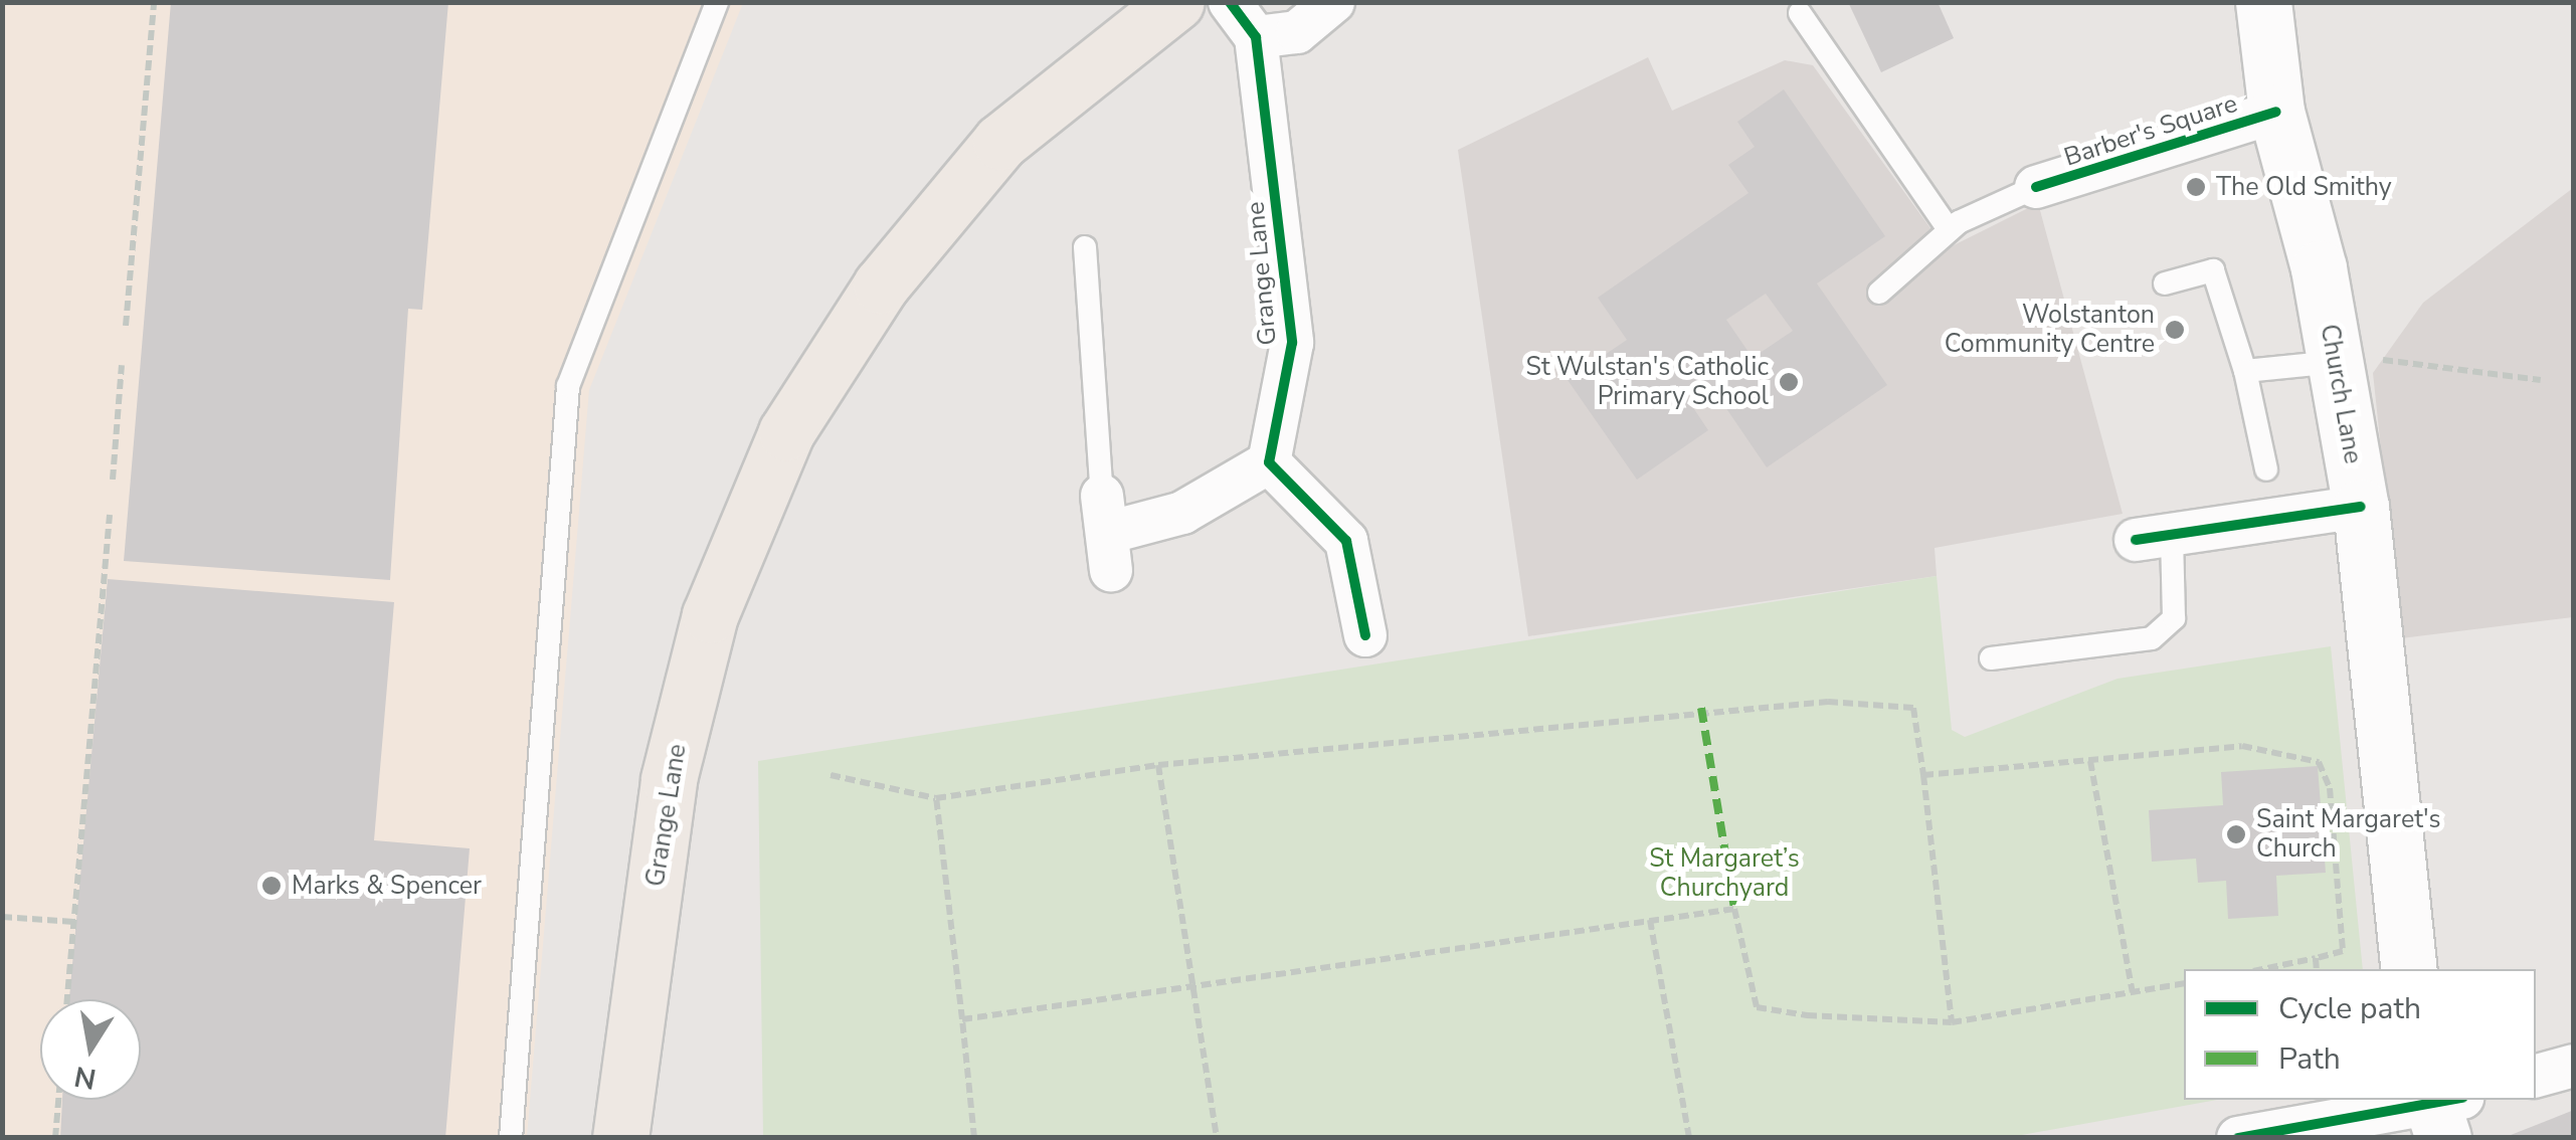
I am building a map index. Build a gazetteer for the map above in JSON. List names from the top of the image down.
{
  "streets": {
    "highway": ["Grange Lane"],
    "main road": ["Church Lane"],
    "street": ["Barber's Square"]
  },
  "crossings": [
    ["Barber's Square", "Church Lane"]
  ],
  "parks": ["St Margaret’s Churchyard"],
  "places": [
    "The Old Smithy",
    "Wolstanton Community Centre",
    "St Wulstan's Catholic Primary School",
    "Saint Margaret's Church",
    "Marks & Spencer"
  ],
  "legend": ["Cycle path", "Path"],
  "north": "bottom"
}
